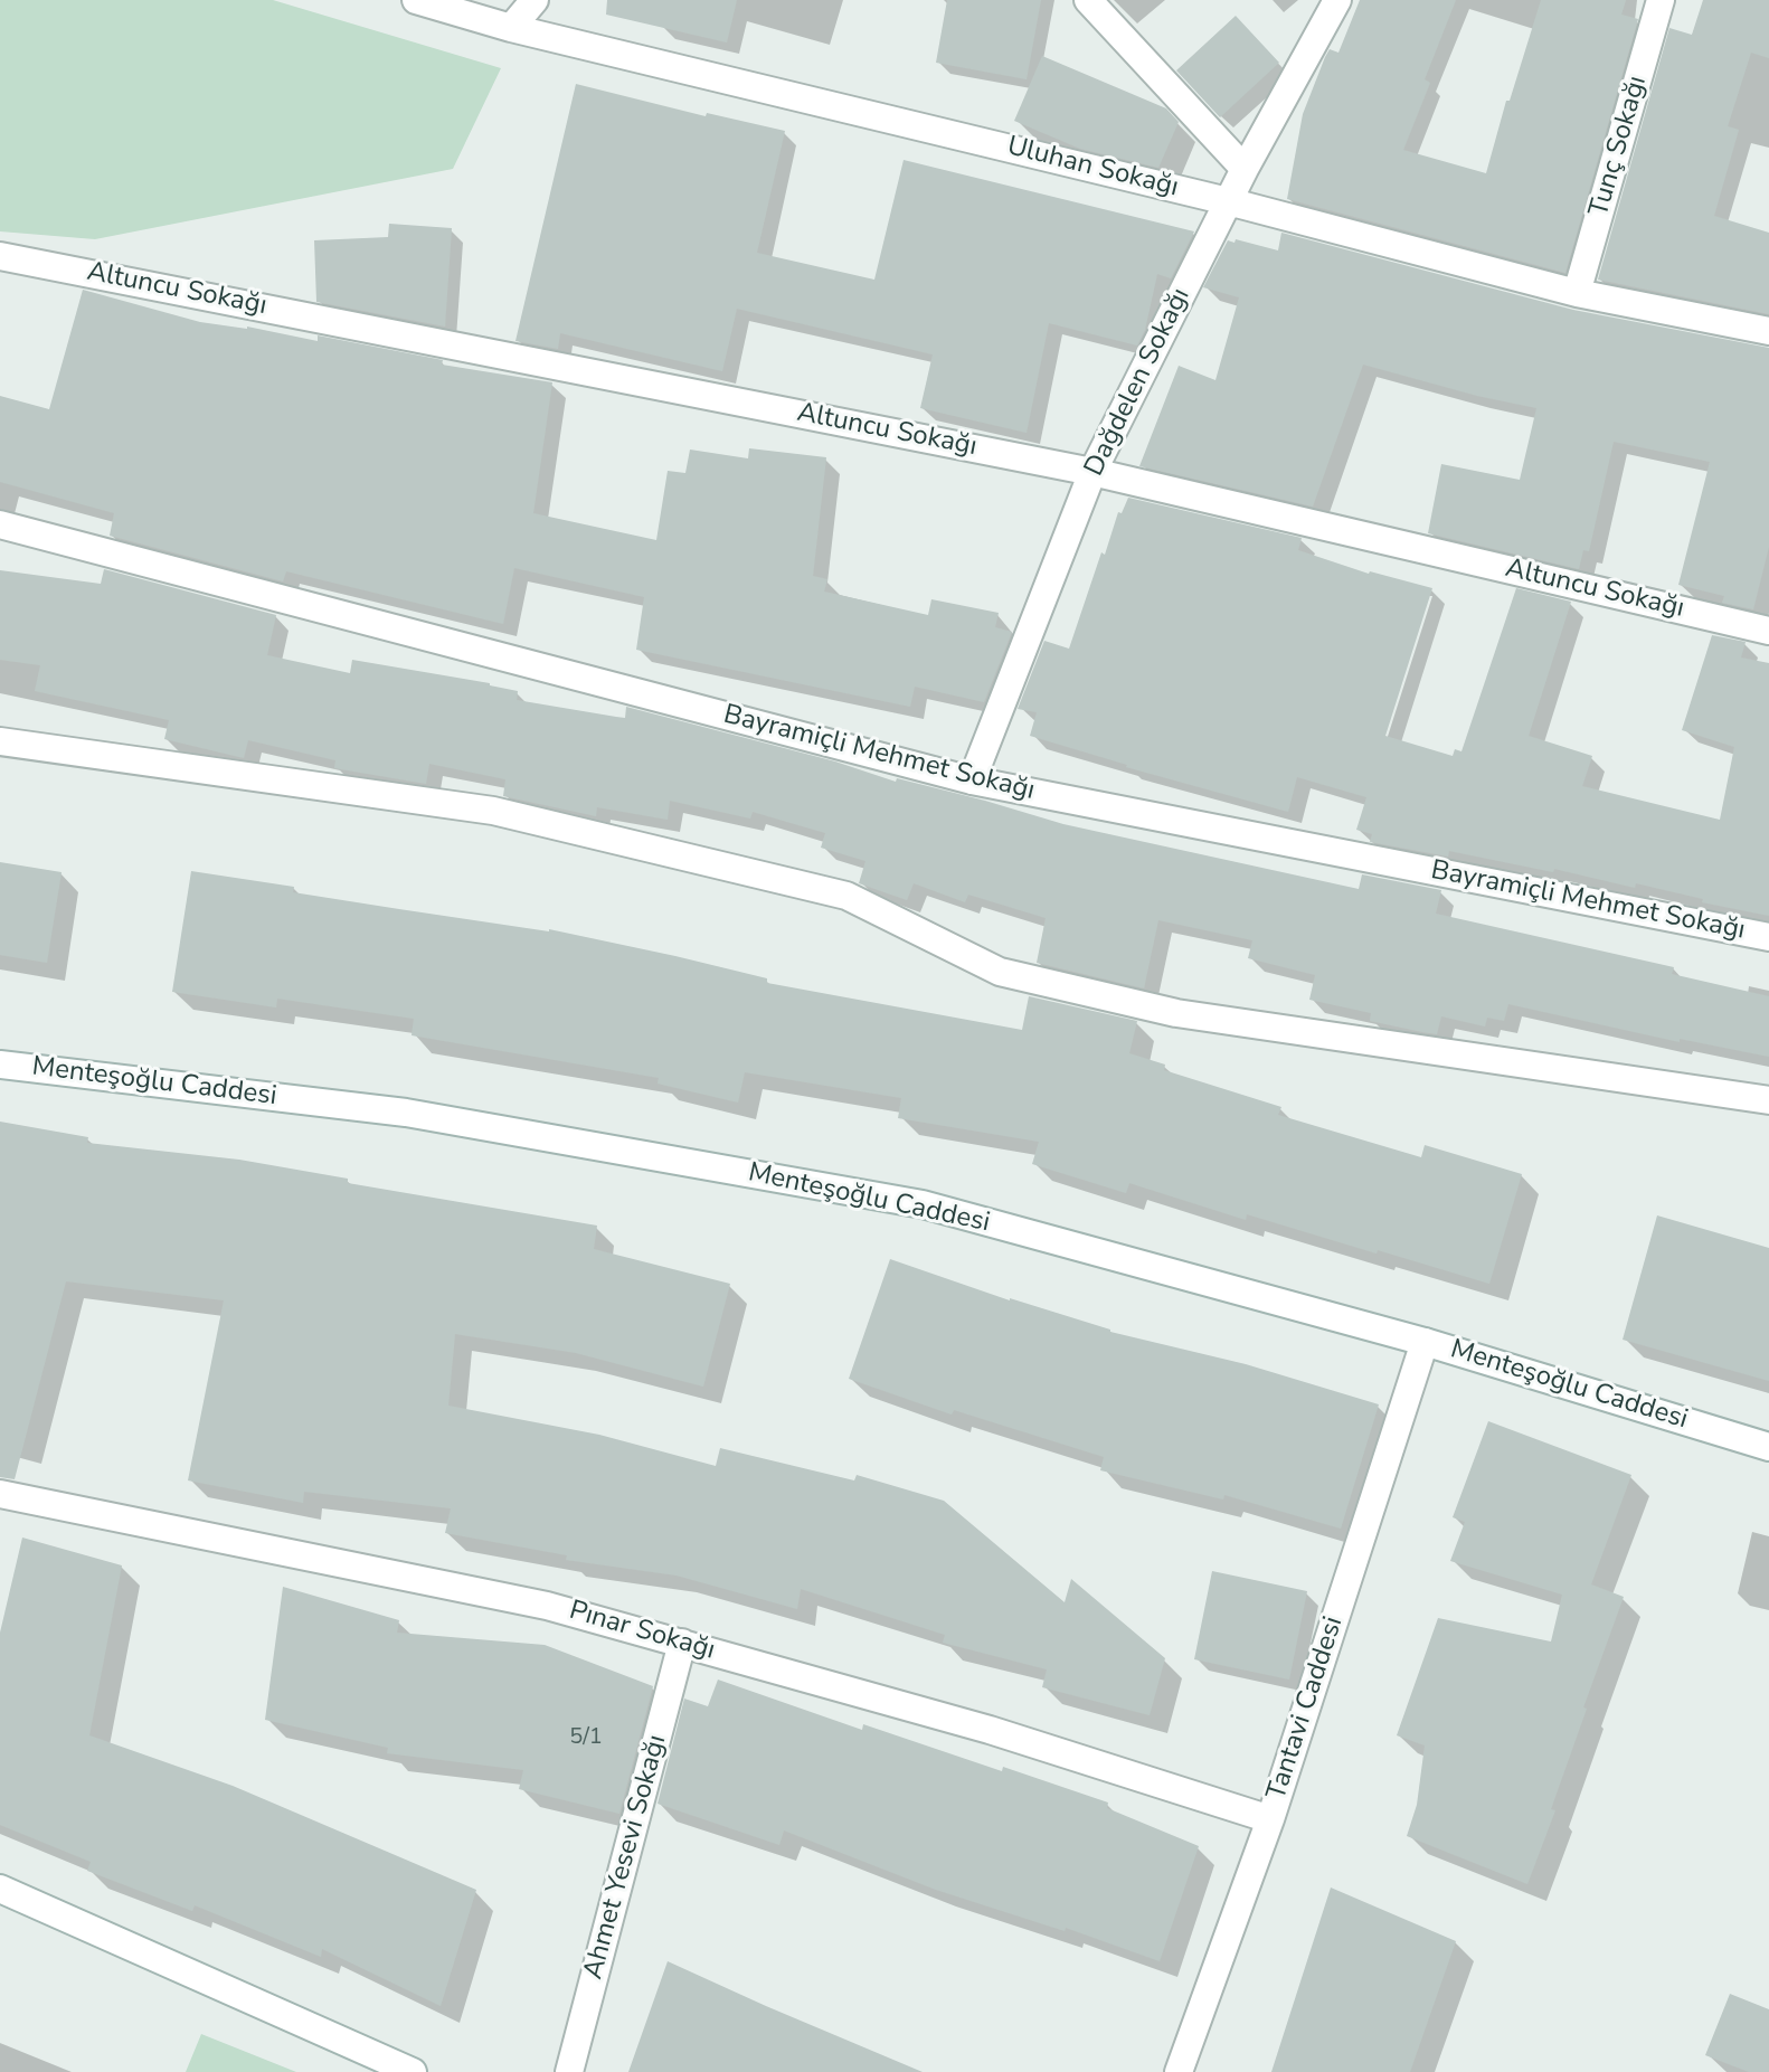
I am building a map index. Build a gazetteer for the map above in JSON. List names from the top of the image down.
{
  "streets": {
    "street": [
      "Tunç Sokağı",
      "Uluhan Sokağı",
      "Altuncu Sokağı",
      "Dağdelen Sokağı",
      "Bayramiçli Mehmet Sokağı",
      "Menteşoğlu Caddesi",
      "Pınar Sokağı",
      "Tantavi Caddesi",
      "Ahmet Yesevi Sokağı"
    ]
  },
  "crossings": [
    ["Tunç Sokağı", "Uluhan Sokağı"],
    ["Uluhan Sokağı", "Dağdelen Sokağı"],
    ["Altuncu Sokağı", "Dağdelen Sokağı"],
    ["Dağdelen Sokağı", "Bayramiçli Mehmet Sokağı"],
    ["Menteşoğlu Caddesi", "Tantavi Caddesi"],
    ["Pınar Sokağı", "Tantavi Caddesi"],
    ["Pınar Sokağı", "Ahmet Yesevi Sokağı"]
  ],
  "house_numbers": ["5/1"]
}
